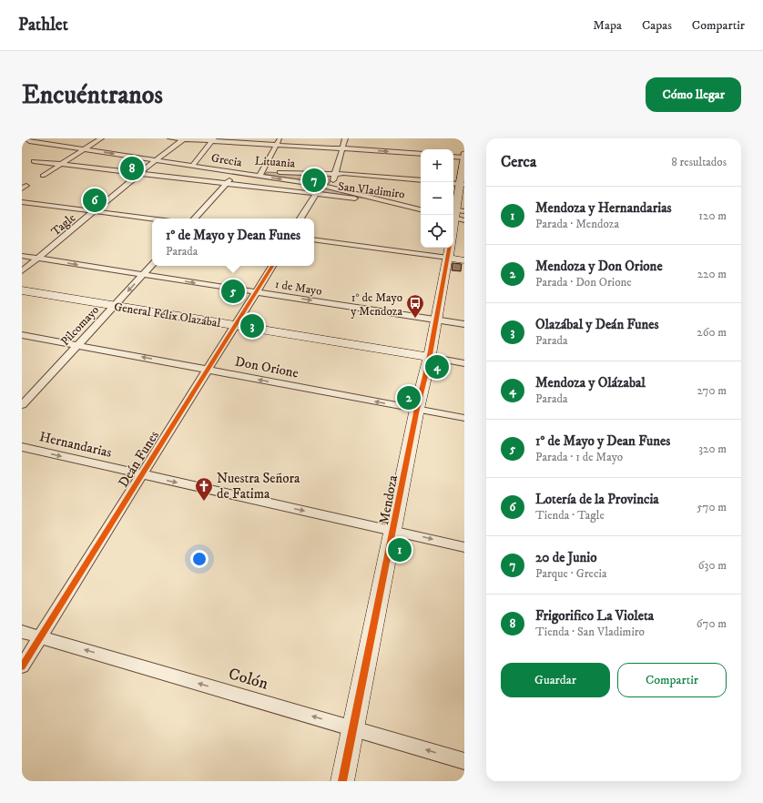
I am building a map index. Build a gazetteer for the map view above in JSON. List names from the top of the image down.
{
  "streets": {
    "street": [
      "Grecia",
      "Lituania",
      "San Vladimiro",
      "Tagle",
      "1 de Mayo",
      "General Félix Olazábal",
      "Pilcomayo",
      "Don Orione",
      "Hernandarias",
      "Deán Funes",
      "Mendoza",
      "Colón"
    ]
  },
  "crossings": [
    ["Grecia", "Lituania"],
    ["Grecia", "San Vladimiro"],
    ["Grecia", "Tagle"],
    ["San Vladimiro", "Tagle"],
    ["Tagle", "1 de Mayo"],
    ["1 de Mayo", "Pilcomayo"],
    ["1 de Mayo", "Deán Funes"],
    ["1 de Mayo", "Mendoza"],
    ["General Félix Olazábal", "Pilcomayo"],
    ["General Félix Olazábal", "Deán Funes"],
    ["General Félix Olazábal", "Mendoza"],
    ["Pilcomayo", "Don Orione"],
    ["Don Orione", "Deán Funes"],
    ["Don Orione", "Mendoza"],
    ["Hernandarias", "Deán Funes"],
    ["Hernandarias", "Mendoza"],
    ["Deán Funes", "Colón"],
    ["Mendoza", "Colón"]
  ],
  "one_way": ["Don Orione", "Hernandarias", "Colón"],
  "places": {
    "bus stop": ["1° de Mayo y Mendoza"],
    "church": ["Nuestra Señora de Fatima"]
  },
  "page": {
    "header": "Pathlet",
    "nav": ["Mapa", "Capas", "Compartir"],
    "buttons": [
      "Cómo llegar",
      ["Guardar", "Compartir"]
    ],
    "title": "Encuéntranos",
    "heading": ["Cerca", "8 resultados"],
    "map_buttons": ["+", "−"],
    "pins": [
      "8",
      "7",
      "6",
      "5",
      "3",
      "4",
      "2",
      "1"
    ],
    "list": [
      {
        "mark": "1",
        "name": "Mendoza y Hernandarias",
        "note": "Parada · Mendoza",
        "value": "120 m"
      },
      {
        "mark": "2",
        "name": "Mendoza y Don Orione",
        "note": "Parada · Don Orione",
        "value": "220 m"
      },
      {
        "mark": "3",
        "name": "Olazábal y Deán Funes",
        "note": "Parada",
        "value": "260 m"
      },
      {
        "mark": "4",
        "name": "Mendoza y Olázabal",
        "note": "Parada",
        "value": "270 m"
      },
      {
        "mark": "5",
        "name": "1° de Mayo y Dean Funes",
        "note": "Parada · 1 de Mayo",
        "value": "320 m"
      },
      {
        "mark": "6",
        "name": "Lotería de la Provincia",
        "note": "Tienda · Tagle",
        "value": "570 m"
      },
      {
        "mark": "7",
        "name": "20 de Junio",
        "note": "Parque · Grecia",
        "value": "630 m"
      },
      {
        "mark": "8",
        "name": "Frigorifico La Violeta",
        "note": "Tienda · San Vladimiro",
        "value": "670 m"
      }
    ],
    "popup": ["1° de Mayo y Dean Funes", "Parada"]
  }
}
